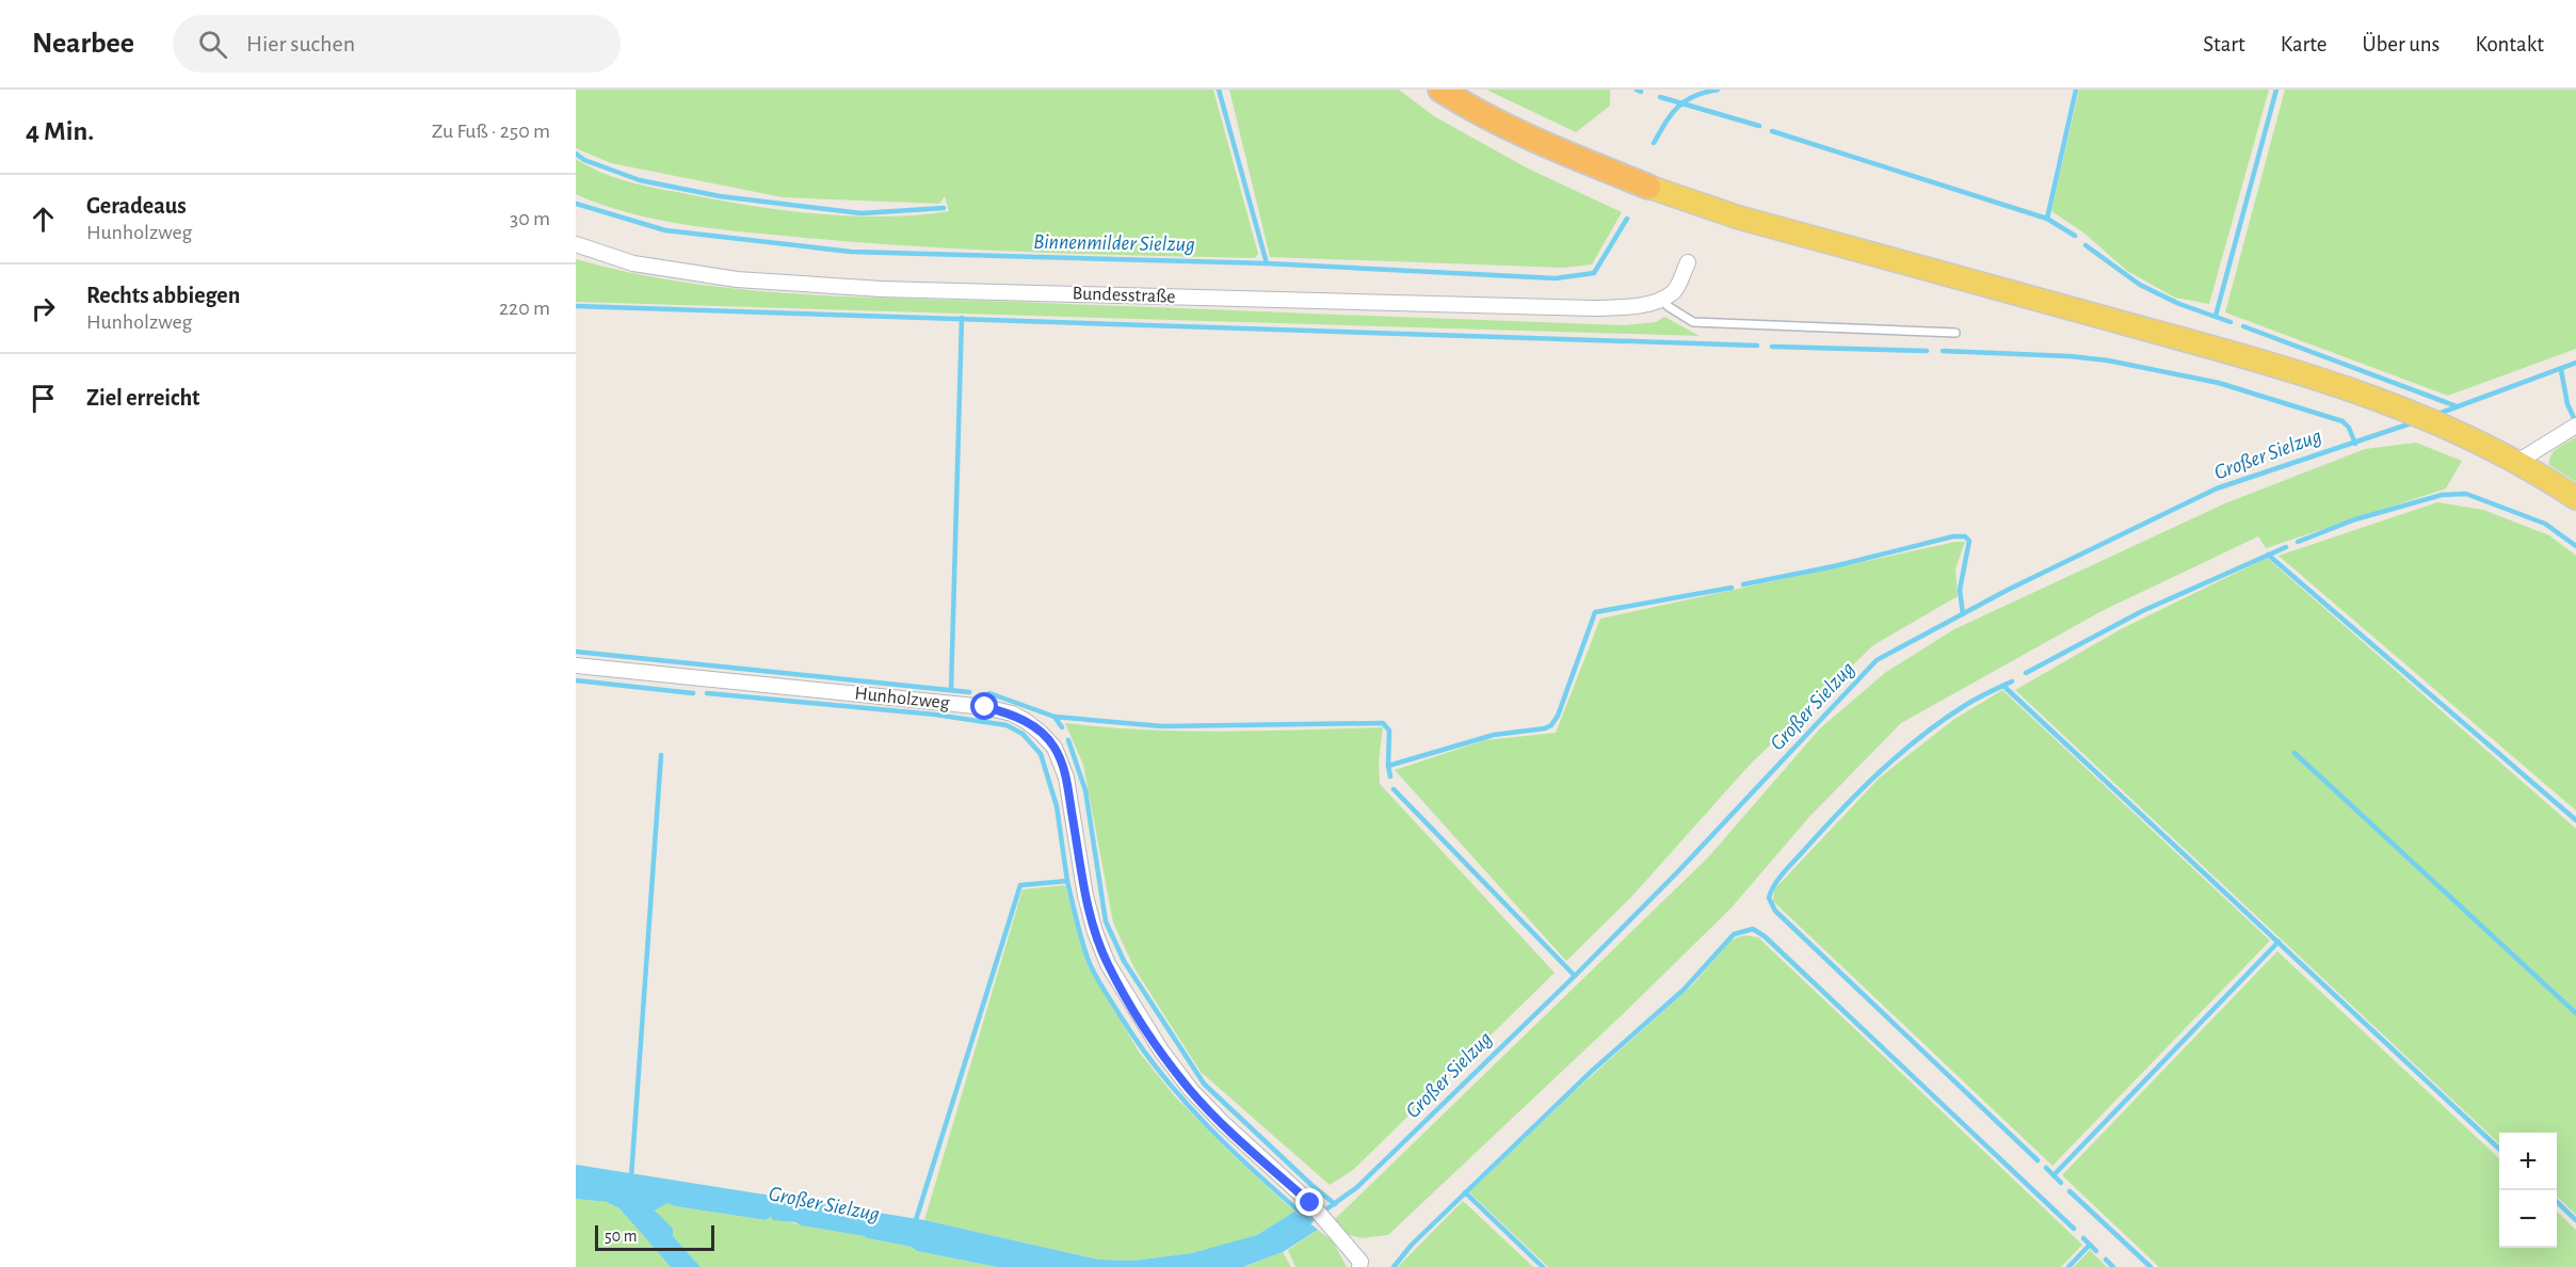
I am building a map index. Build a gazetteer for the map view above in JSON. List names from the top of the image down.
{
  "streets": {
    "street": ["Bundesstraße", "Hunholzweg"]
  },
  "water": ["Binnenmilder Sielzug", "Großer Sielzug"],
  "scale_bar": "50 m",
  "page": {
    "header": "Nearbee",
    "search": "Hier suchen",
    "nav": [
      "Start",
      "Karte",
      "Über uns",
      "Kontakt"
    ],
    "heading": ["4 Min.", "Zu Fuß · 250 m"],
    "list": [
      ["Geradeaus", "Hunholzweg", "30 m"],
      ["Rechts abbiegen", "Hunholzweg", "220 m"],
      "Ziel erreicht"
    ],
    "map_buttons": ["+", "−"],
    "scale": "50 m"
  }
}
